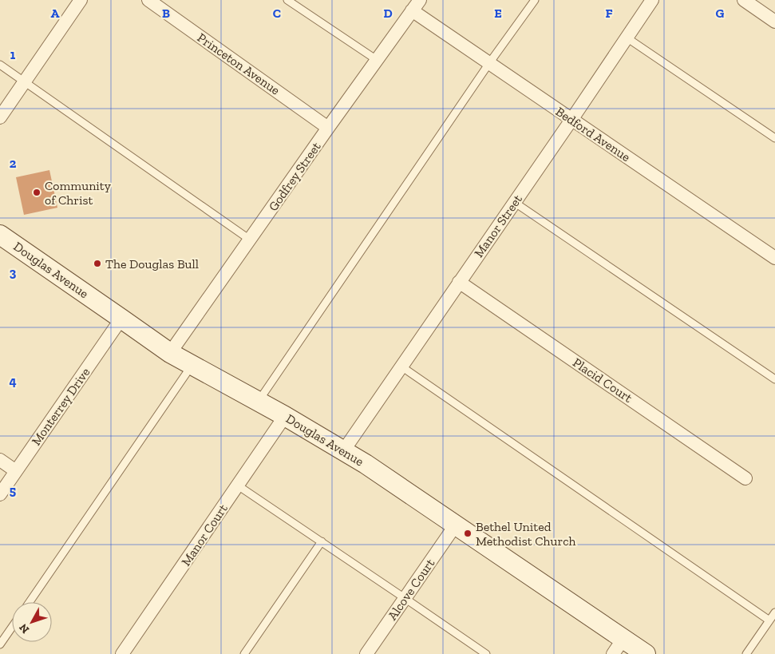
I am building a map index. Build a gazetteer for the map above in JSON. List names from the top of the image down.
{
  "streets": {
    "street": [
      "Princeton Avenue",
      "Bedford Avenue",
      "Godfrey Street",
      "Manor Street",
      "Douglas Avenue",
      "Placid Court",
      "Monterrey Drive",
      "Manor Court",
      "Alcove Court"
    ]
  },
  "crossings": [
    ["Princeton Avenue", "Godfrey Street"],
    ["Bedford Avenue", "Godfrey Street"],
    ["Bedford Avenue", "Manor Street"],
    ["Godfrey Street", "Douglas Avenue"],
    ["Manor Street", "Douglas Avenue"],
    ["Manor Street", "Placid Court"],
    ["Douglas Avenue", "Monterrey Drive"],
    ["Douglas Avenue", "Manor Court"],
    ["Douglas Avenue", "Alcove Court"]
  ],
  "places": ["Community of Christ", "The Douglas Bull", "Bethel United Methodist Church"],
  "north": "bottom left",
  "grid": {
    "columns": [
      "A",
      "B",
      "C",
      "D",
      "E",
      "F",
      "G"
    ],
    "rows": [
      "1",
      "2",
      "3",
      "4",
      "5"
    ]
  }
}
